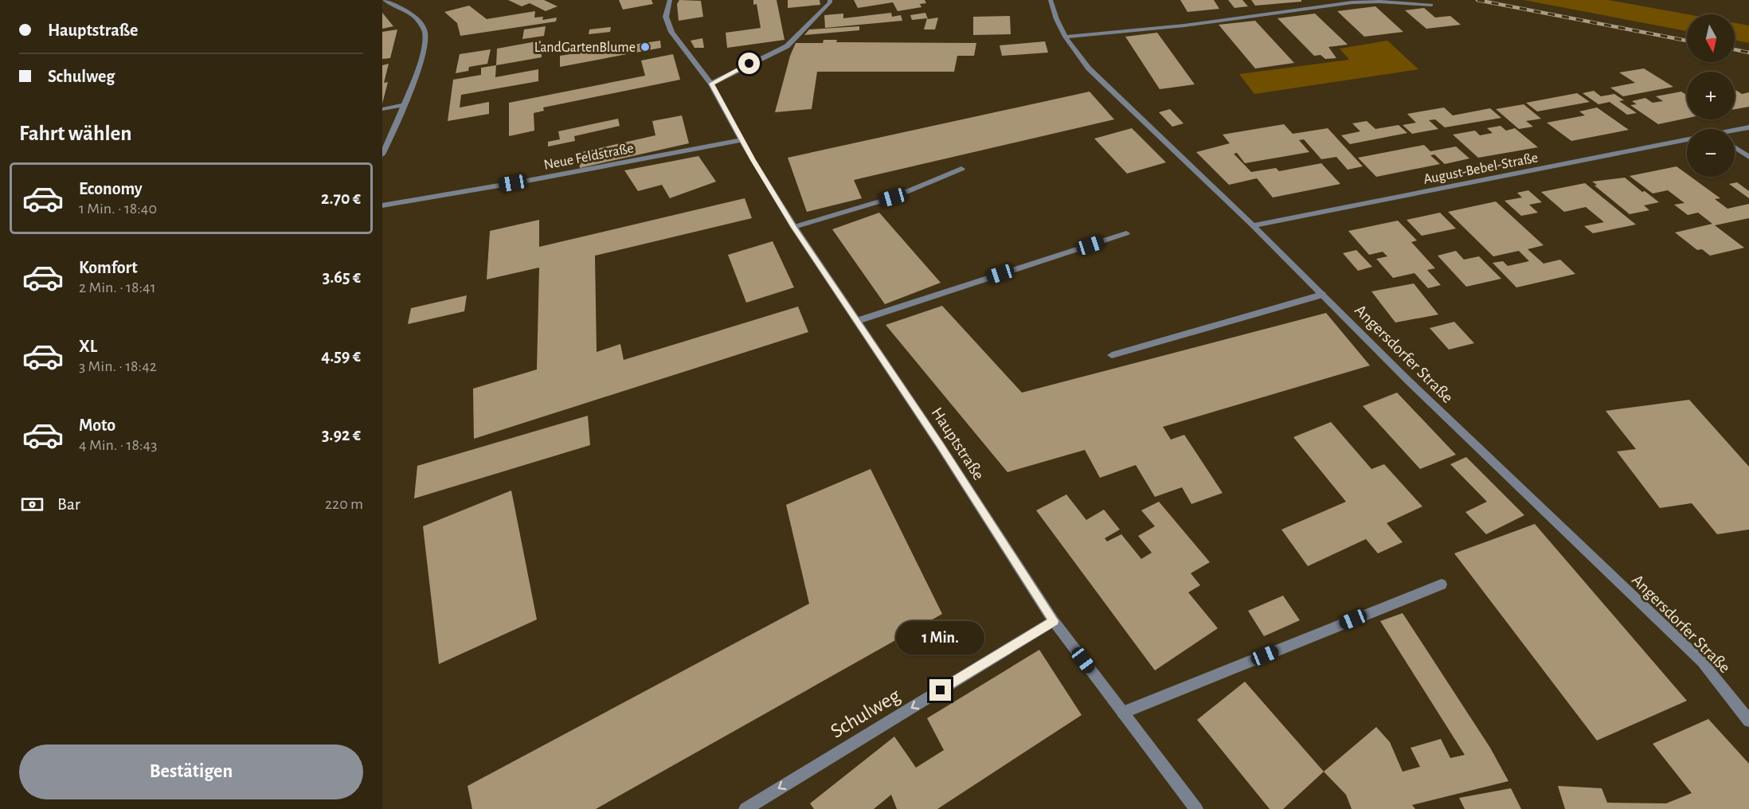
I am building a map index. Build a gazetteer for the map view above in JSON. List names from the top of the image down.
{
  "streets": {
    "street": [
      "Neue Feldstraße",
      "August-Bebel-Straße",
      "Angersdorfer Straße",
      "Hauptstraße",
      "Schulweg"
    ]
  },
  "crossings": [
    ["Neue Feldstraße", "Hauptstraße"],
    ["August-Bebel-Straße", "Angersdorfer Straße"],
    ["Hauptstraße", "Schulweg"]
  ],
  "one_way": ["Schulweg"],
  "places": ["LandGartenBlume"],
  "north": "bottom",
  "page": {
    "banner": ["Hauptstraße", "Schulweg"],
    "map_buttons": ["+", "−"],
    "heading": "Fahrt wählen",
    "list": [
      {
        "name": "Economy",
        "note": "1 Min. · 18:40",
        "value": "2.70 €"
      },
      {
        "name": "Komfort",
        "note": "2 Min. · 18:41",
        "value": "3.65 €"
      },
      {
        "name": "XL",
        "note": "3 Min. · 18:42",
        "value": "4.59 €"
      },
      {
        "name": "Moto",
        "note": "4 Min. · 18:43",
        "value": "3.92 €"
      }
    ],
    "pay": ["Bar", "220 m"],
    "bubble": "1 Min.",
    "buttons": "Bestätigen"
  }
}
